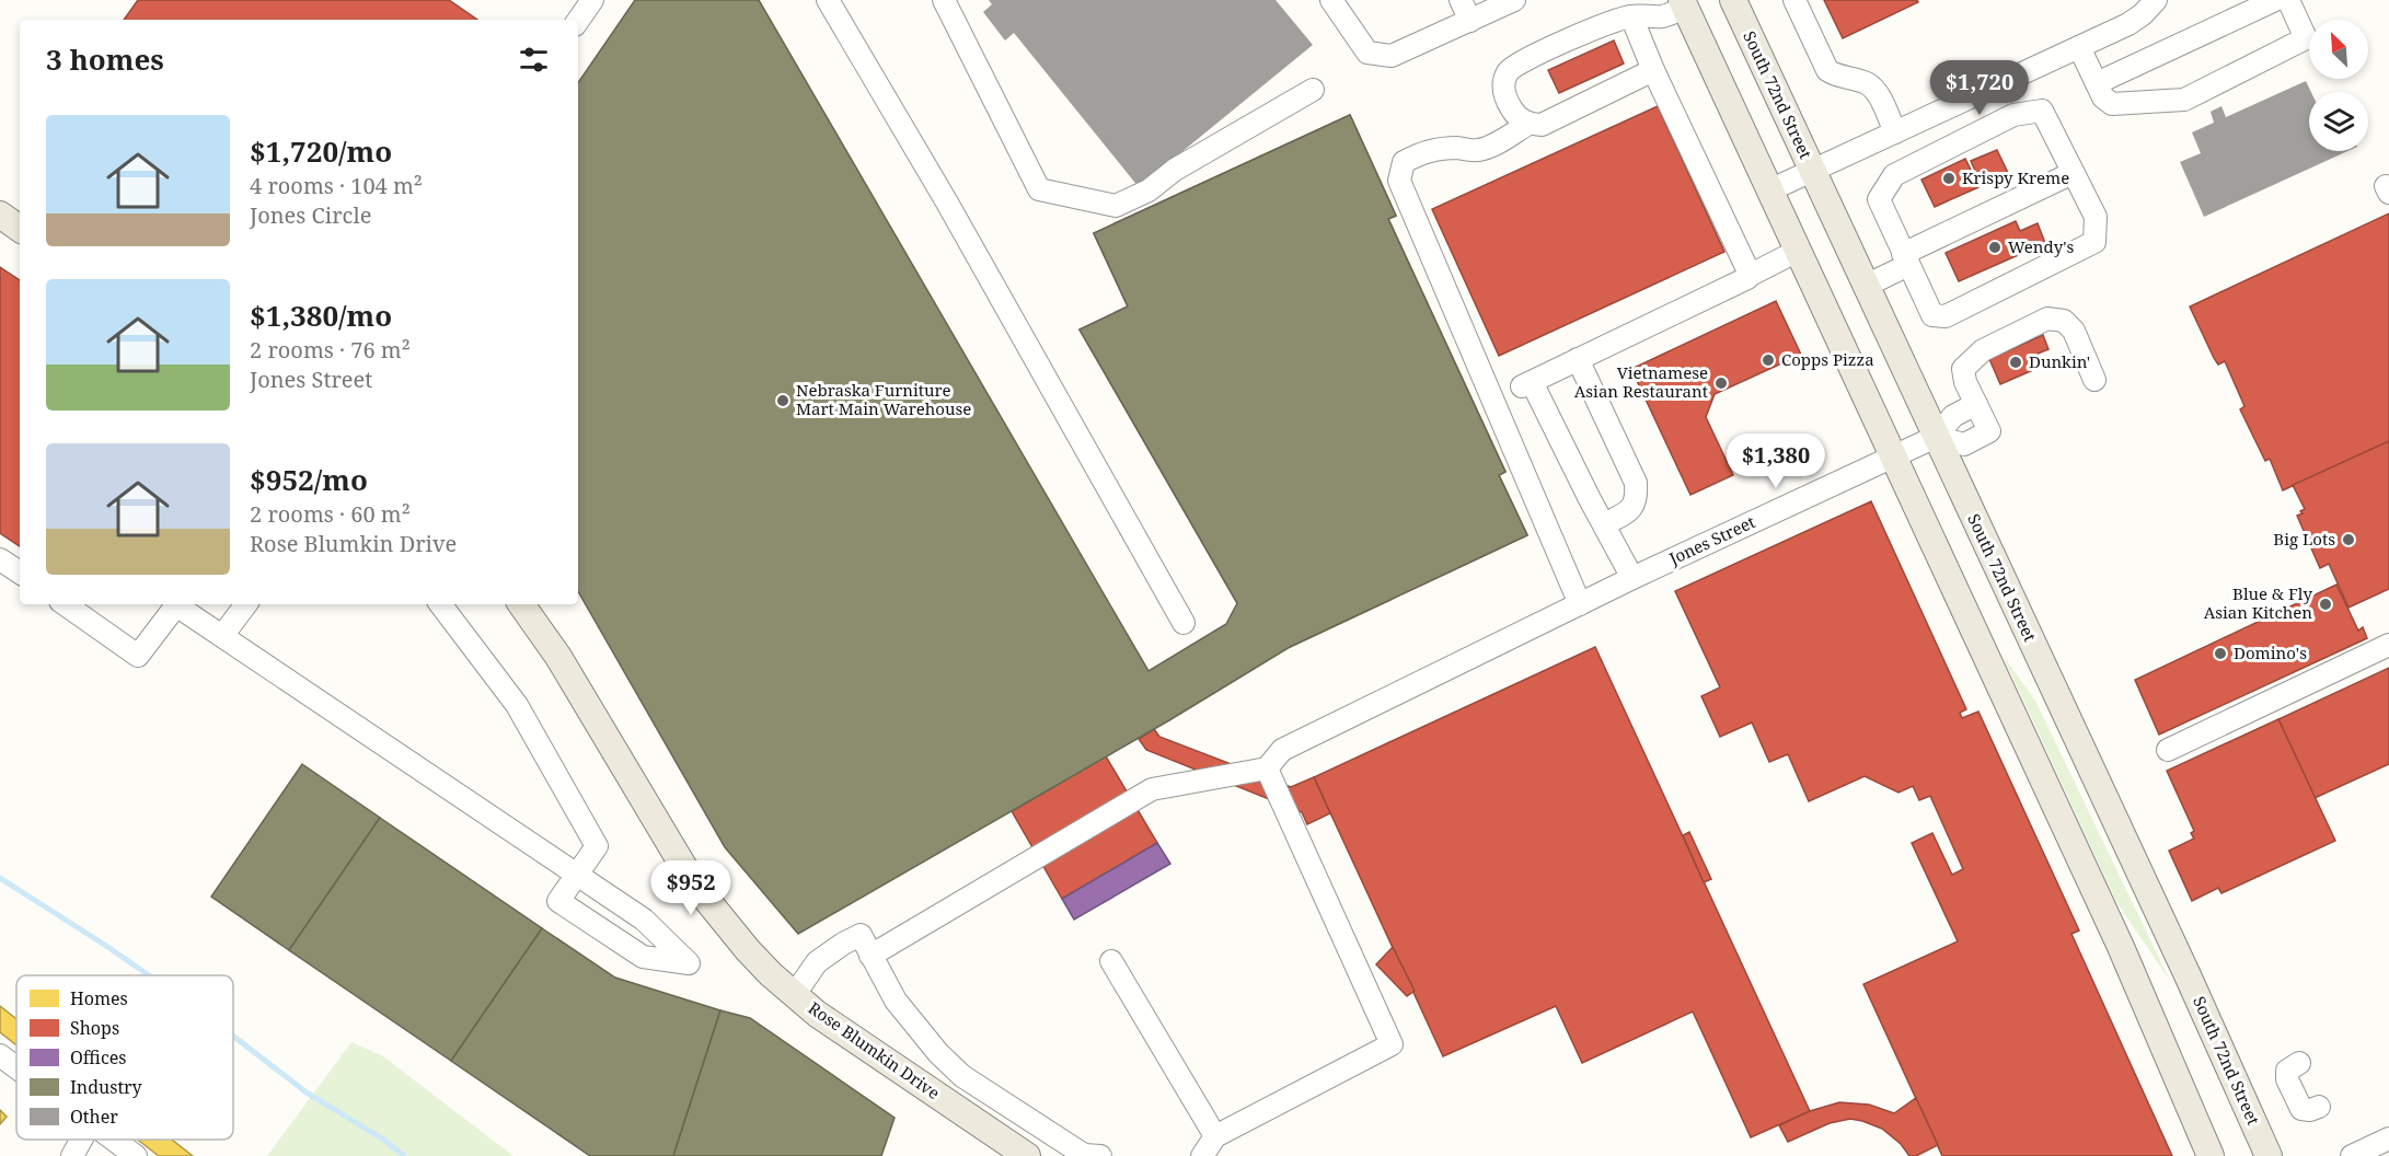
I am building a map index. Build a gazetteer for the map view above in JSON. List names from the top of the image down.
{
  "streets": {
    "main road": ["South 72nd Street", "Rose Blumkin Drive"],
    "street": ["Jones Street"]
  },
  "crossings": [
    ["South 72nd Street", "Jones Street"]
  ],
  "places": [
    "Krispy Kreme",
    "Wendy's",
    "Copps Pizza",
    "Dunkin'",
    "Vietnamese Asian Restaurant",
    "Nebraska Furniture Mart Main Warehouse",
    "Big Lots",
    "Blue & Fly Asian Kitchen",
    "Domino's"
  ],
  "legend": [
    "Homes",
    "Shops",
    "Offices",
    "Industry",
    "Other"
  ],
  "north": "top left",
  "page": {
    "heading": "3 homes",
    "price": ["$1,720", "$1,380", "$952"],
    "list": [
      {
        "name": "$1,720/mo",
        "note": "4 rooms · 104 m² · Jones Circle"
      },
      {
        "name": "$1,380/mo",
        "note": "2 rooms · 76 m² · Jones Street"
      },
      {
        "name": "$952/mo",
        "note": "2 rooms · 60 m² · Rose Blumkin Drive"
      }
    ]
  }
}
